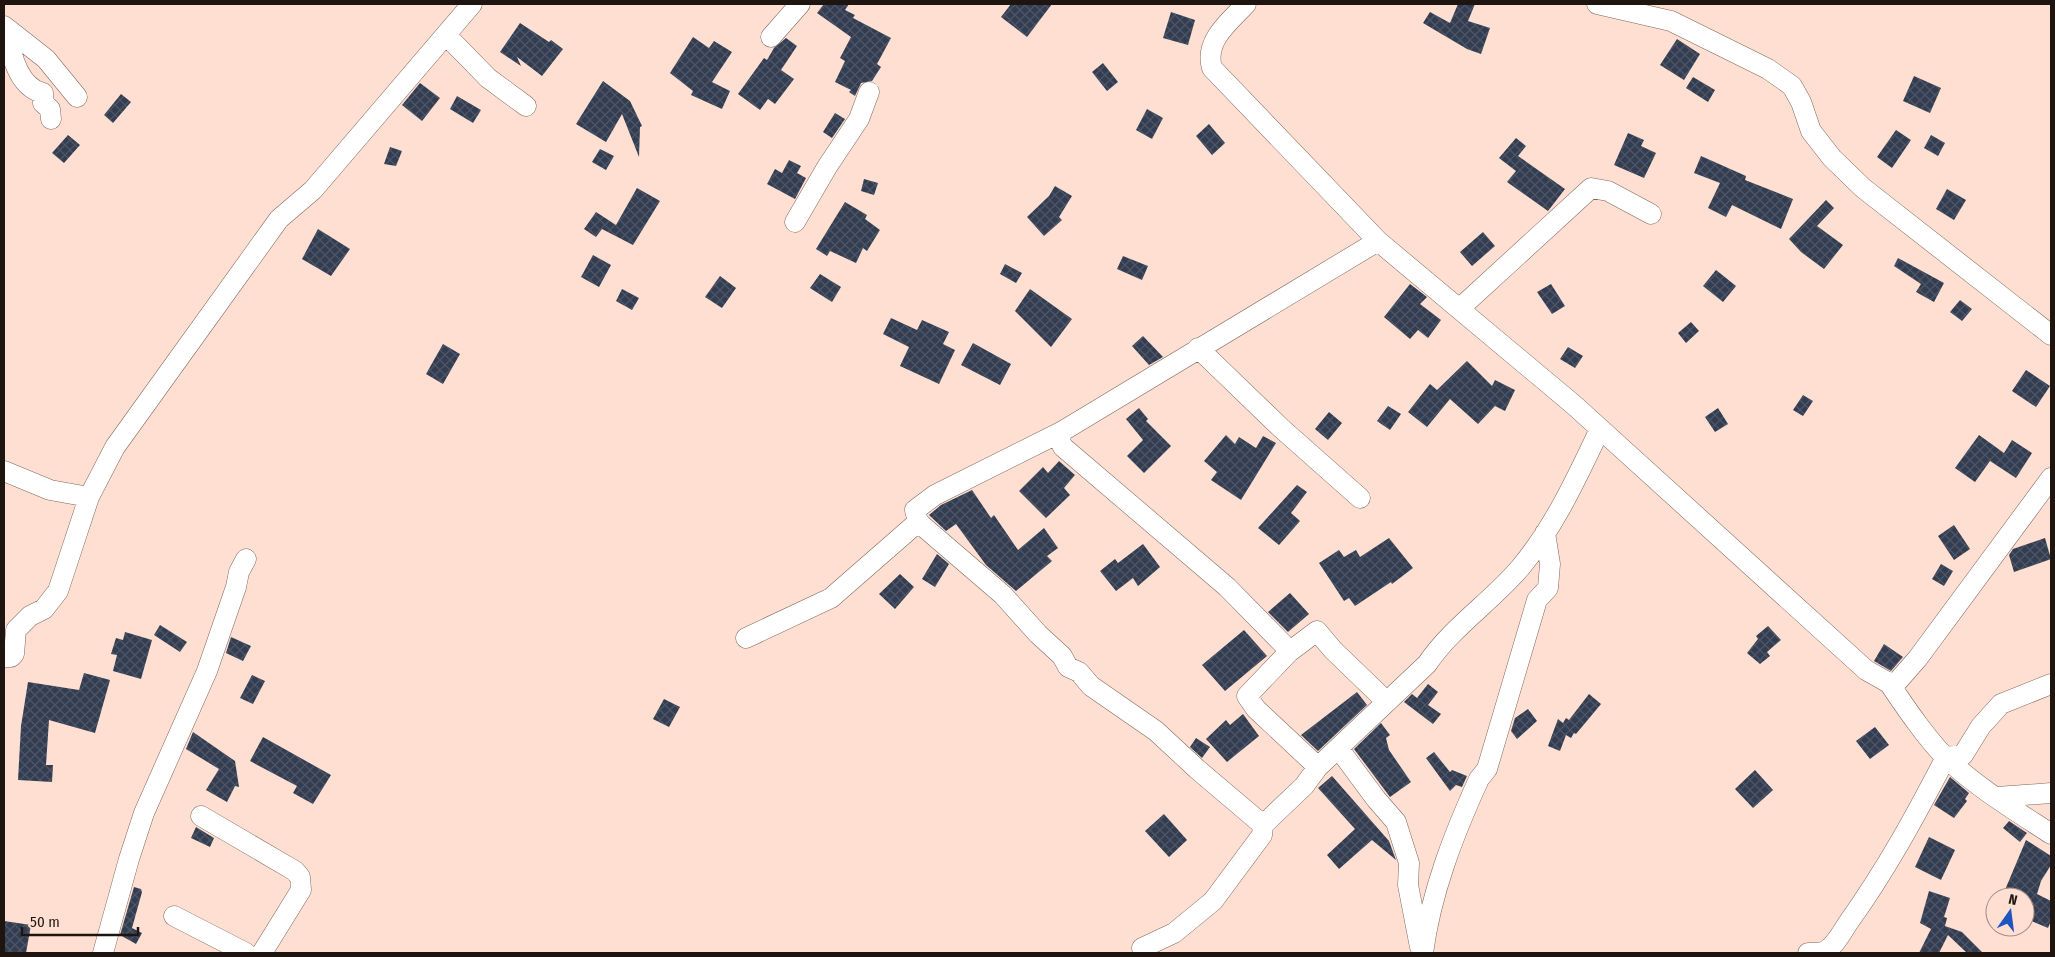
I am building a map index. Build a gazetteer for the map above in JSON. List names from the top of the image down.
{
  "scale_bar": "50 m",
  "north": "top"
}
